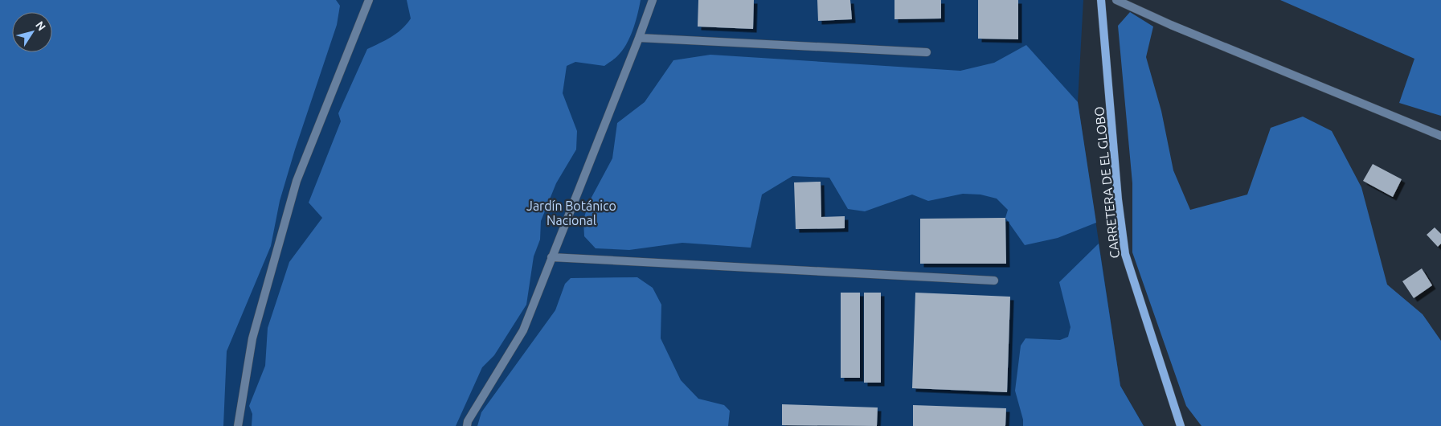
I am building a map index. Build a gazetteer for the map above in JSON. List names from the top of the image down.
{
  "streets": {
    "main road": ["CARRETERA DE EL GLOBO"]
  },
  "parks": ["Jardín Botánico Nacional"],
  "north": "top right"
}
